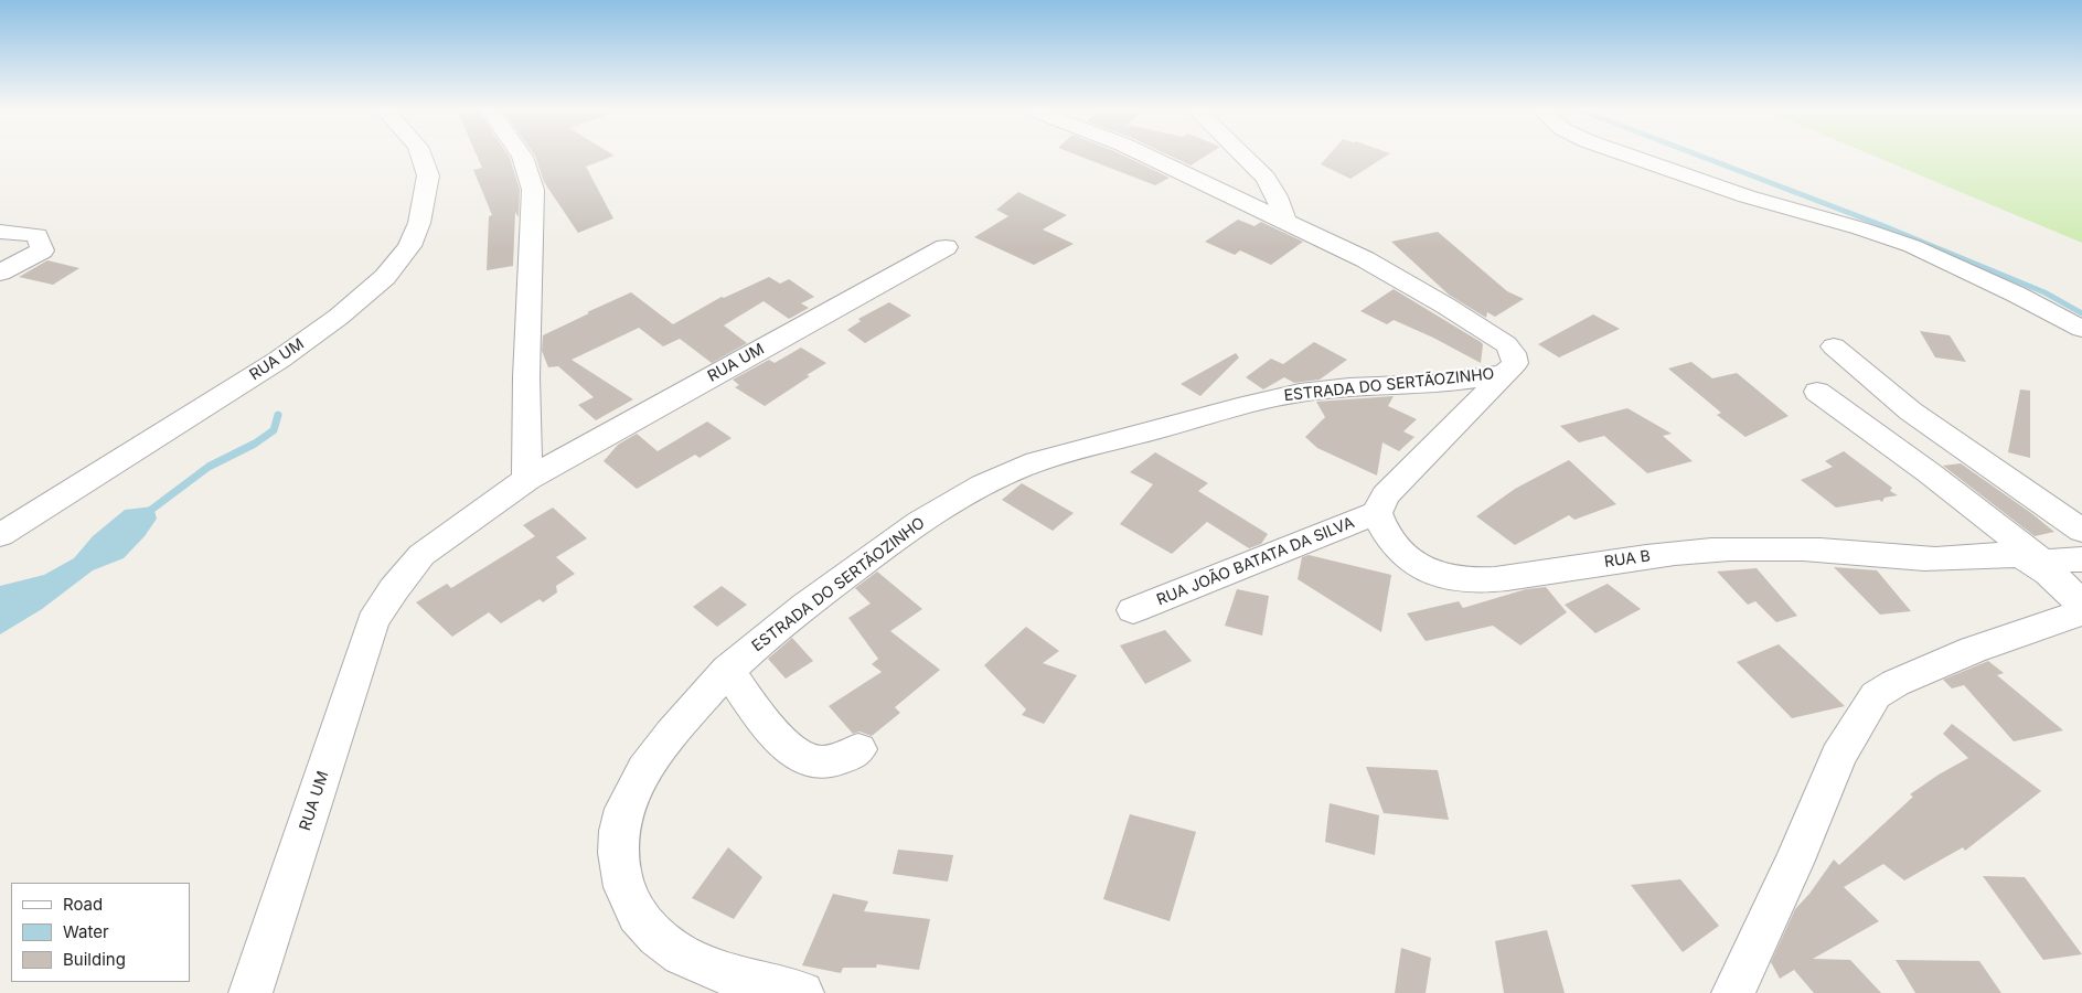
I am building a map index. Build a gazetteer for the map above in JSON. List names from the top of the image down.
{
  "streets": {
    "street": [
      "RUA UM",
      "ESTRADA DO SERTÃOZINHO",
      "RUA B",
      "RUA JOÃO BATATA DA SILVA"
    ]
  },
  "crossings": [
    ["RUA B", "RUA JOÃO BATATA DA SILVA"]
  ],
  "legend": ["Road", "Water", "Building"]
}
